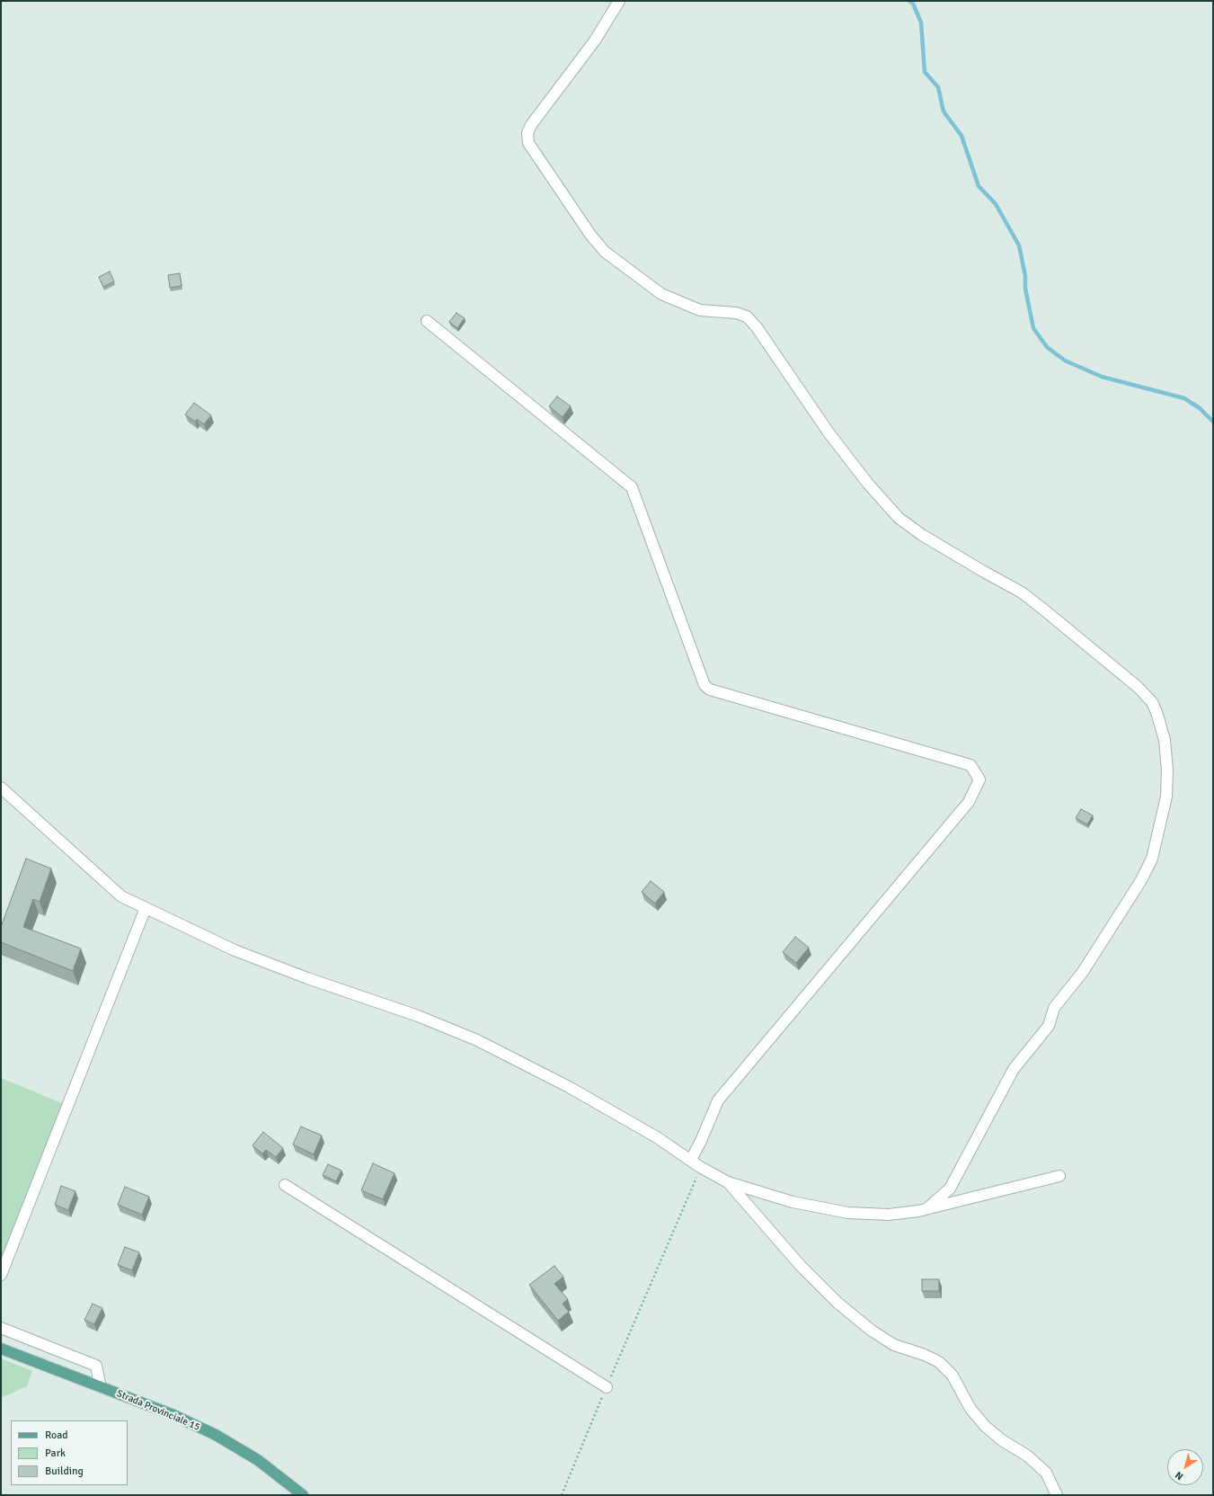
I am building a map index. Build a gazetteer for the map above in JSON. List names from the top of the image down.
{
  "streets": {
    "main road": ["Strada Provinciale 15"]
  },
  "legend": ["Road", "Park", "Building"],
  "north": "bottom left"
}
